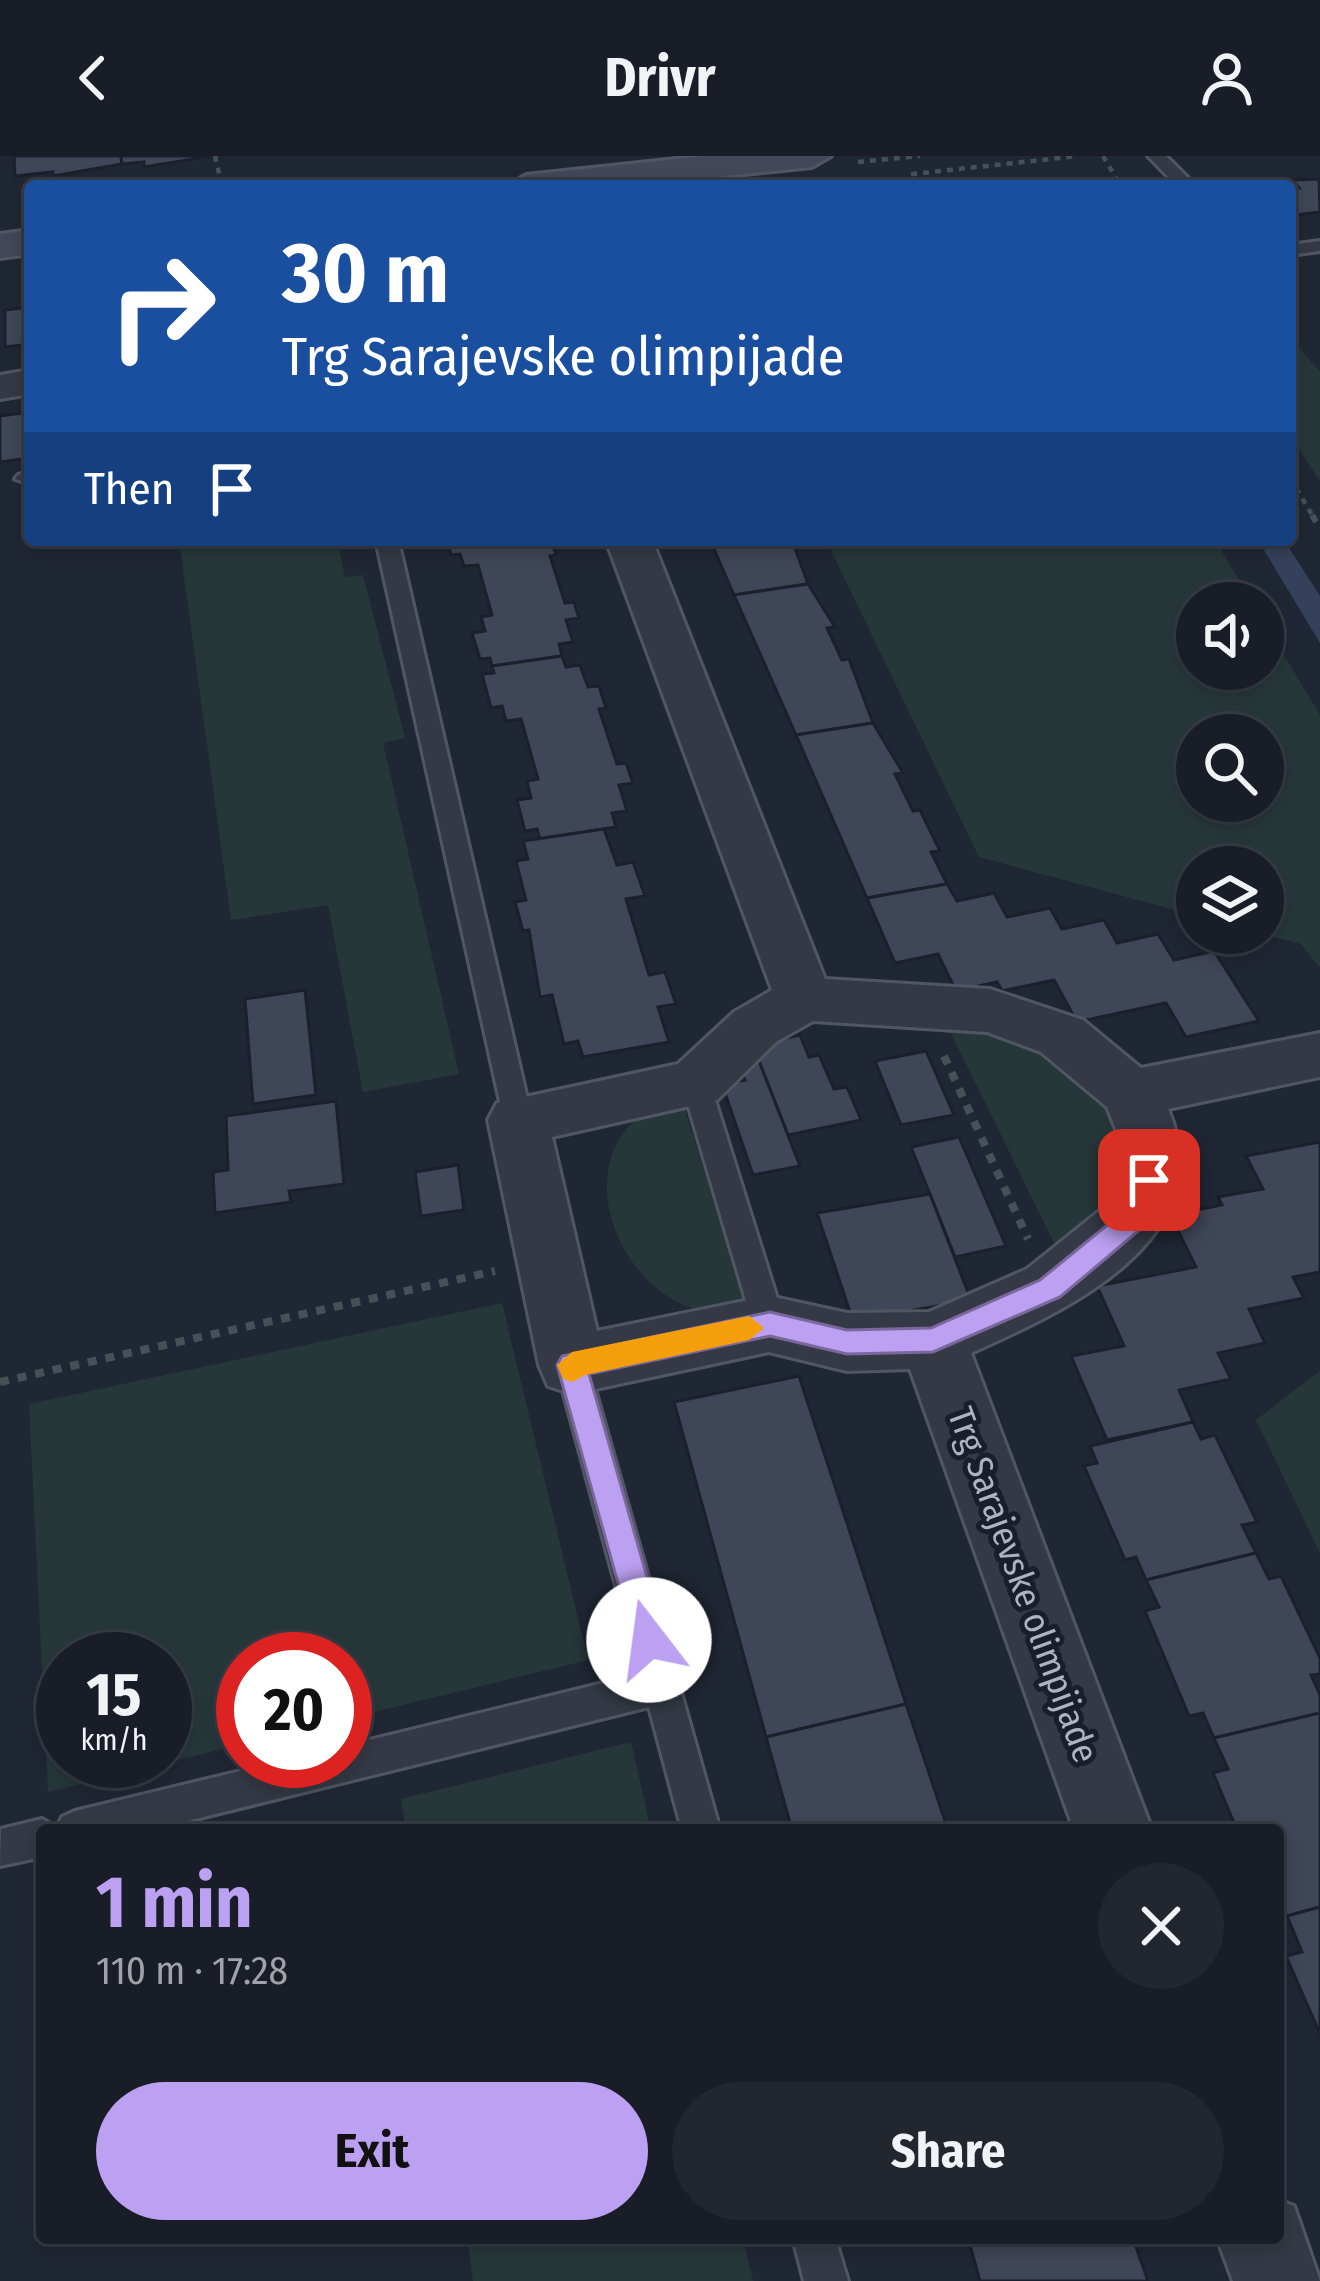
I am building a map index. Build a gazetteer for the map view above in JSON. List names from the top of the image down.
{
  "streets": {
    "street": ["Trg Sarajevske olimpijade"]
  },
  "page": {
    "header": "Drivr",
    "turn": ["30 m", "Trg Sarajevske olimpijade"],
    "then": "Then",
    "speed": "15 km/h",
    "limit": "20",
    "heading": ["1 min", "110 m · 17:28"],
    "buttons": ["Exit", "Share"]
  }
}
